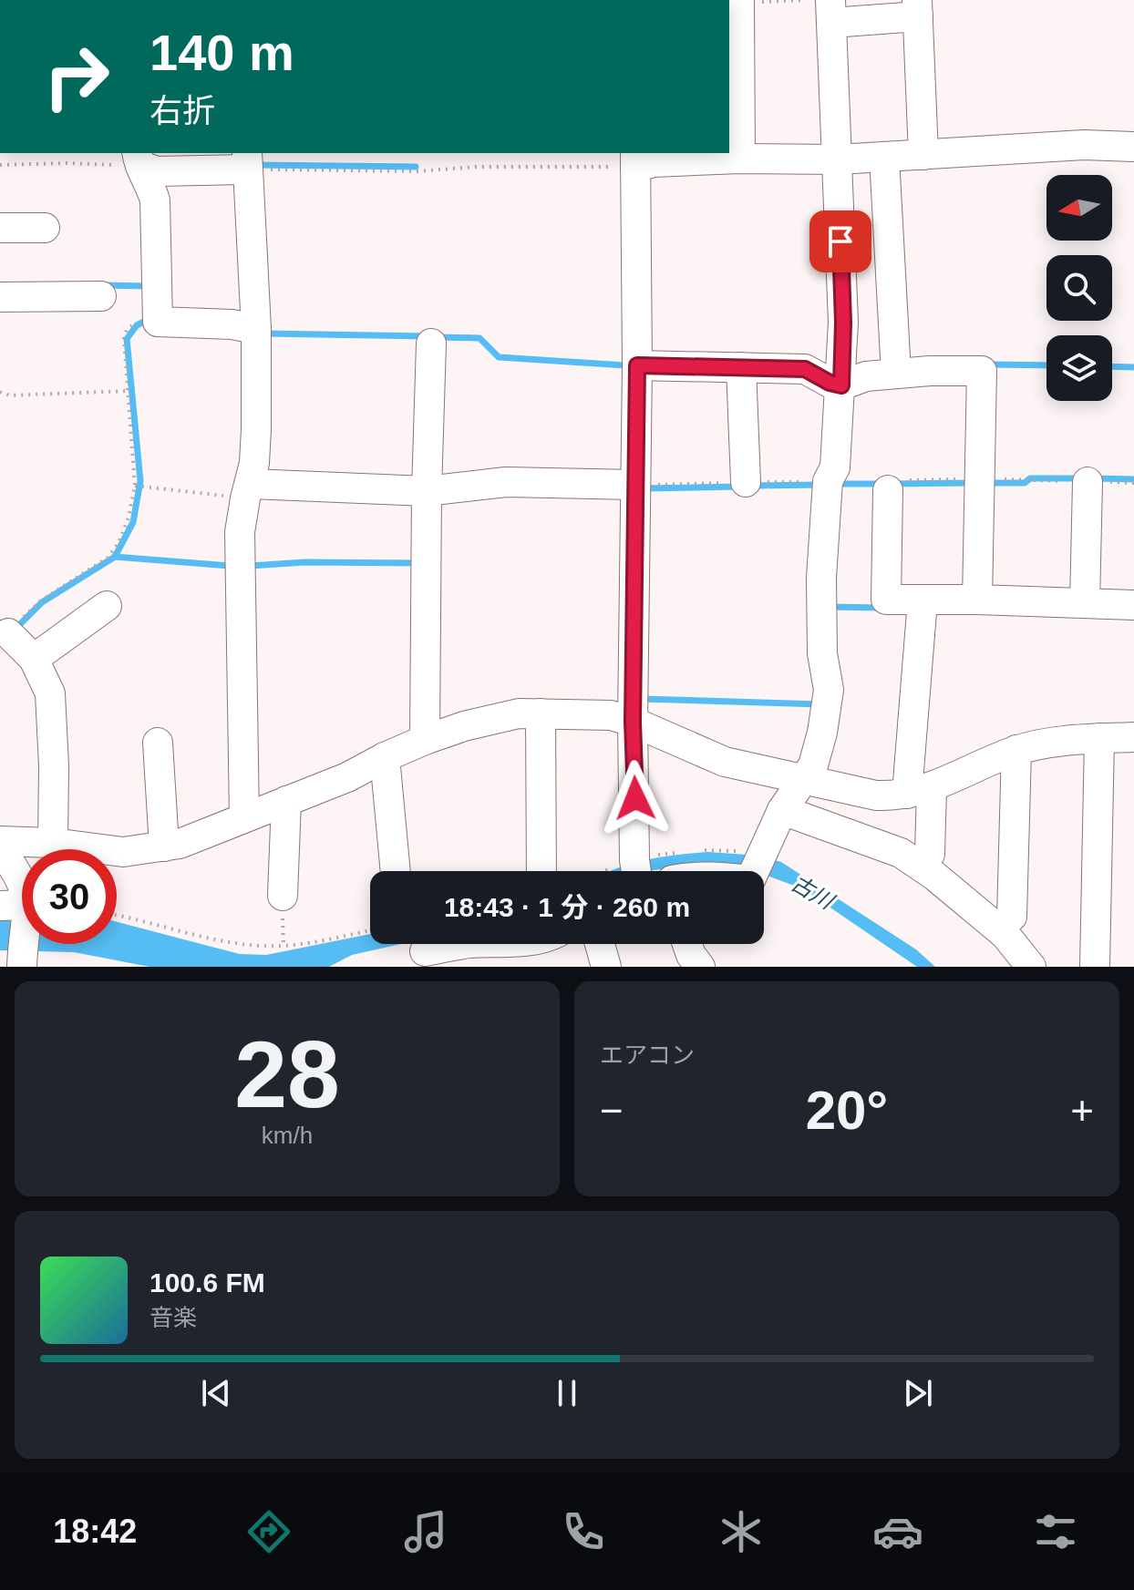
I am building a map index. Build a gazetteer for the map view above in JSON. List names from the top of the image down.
{
  "water": ["古川"],
  "north": "left",
  "page": {
    "turn": ["140 m", "右折"],
    "limit": "30",
    "trip": "18:43 · 1 分 · 260 m",
    "tile": [
      ["28", "km/h"],
      "エアコン"
    ],
    "heat": ["−", "20°", "+"],
    "song": ["100.6 FM", "音楽"],
    "tabs": "18:42"
  }
}
